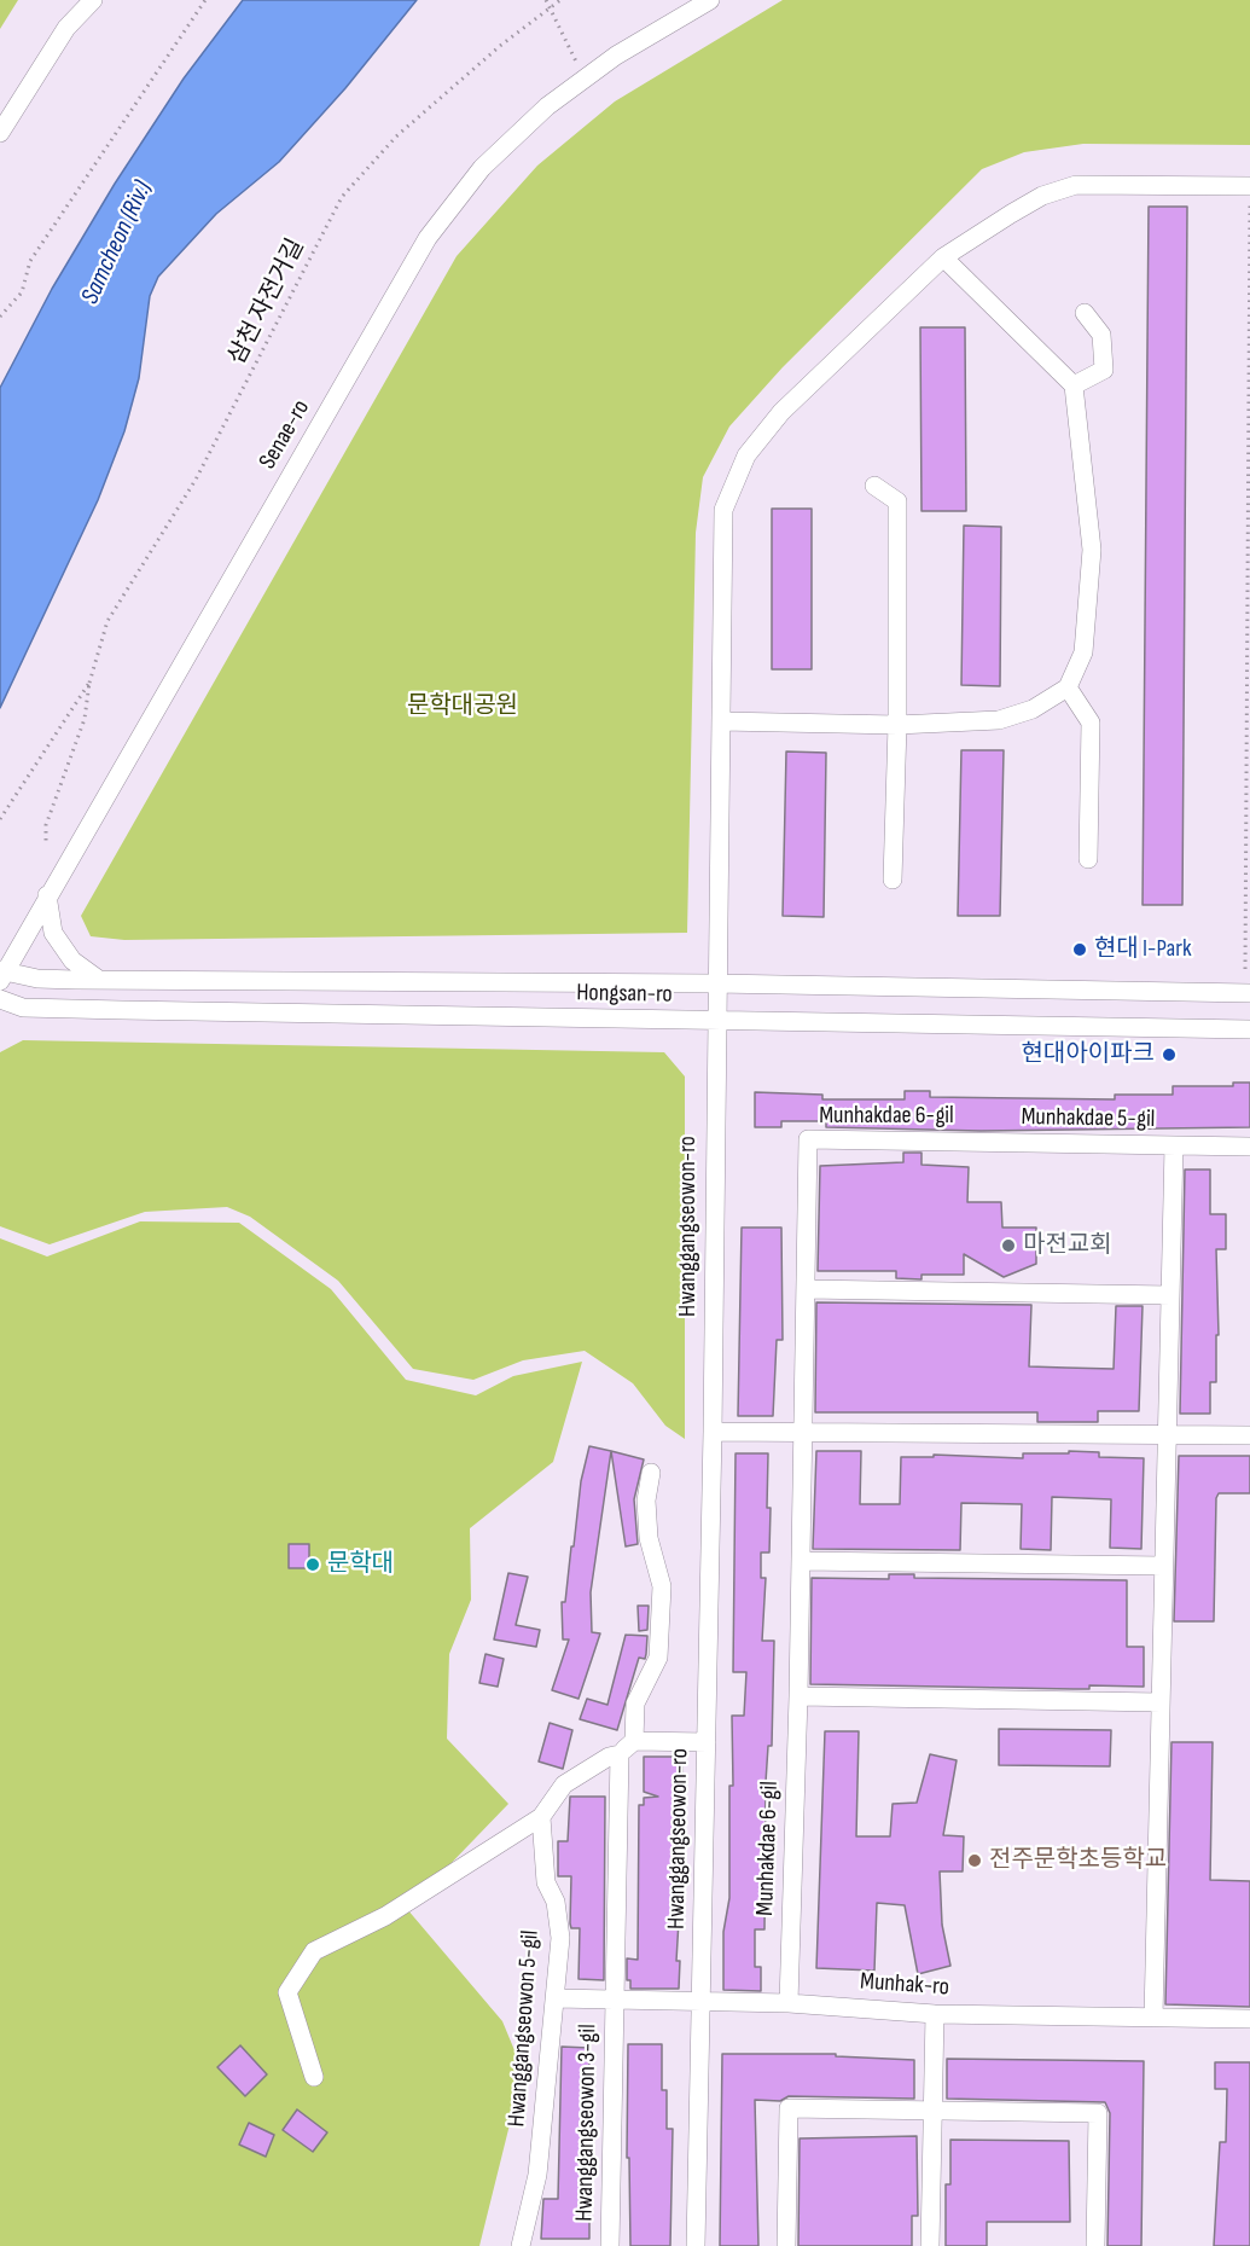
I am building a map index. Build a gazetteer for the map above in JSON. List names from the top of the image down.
{
  "streets": {
    "street": [
      "Senae-ro",
      "Hongsan-ro",
      "Munhakdae 6-gil",
      "Munhakdae 5-gil",
      "Hwanggangseowon-ro",
      "Munhak-ro",
      "Hwanggangseowon 5-gil",
      "Hwanggangseowon 3-gil"
    ],
    "path": ["삼천 자전거길"]
  },
  "crossings": [
    ["Senae-ro", "Hongsan-ro"],
    ["Hongsan-ro", "Hwanggangseowon-ro"],
    ["Munhakdae 6-gil", "Munhakdae 5-gil"],
    ["Munhakdae 6-gil", "Munhak-ro"],
    ["Munhakdae 5-gil", "Munhak-ro"],
    ["Hwanggangseowon-ro", "Munhak-ro"],
    ["Munhak-ro", "Hwanggangseowon 5-gil"],
    ["Munhak-ro", "Hwanggangseowon 3-gil"]
  ],
  "water": ["Samcheon (Riv.)"],
  "parks": ["문학대공원"],
  "places": [
    "현대 I-Park",
    "현대아이파크",
    "마전교회",
    "문학대",
    "전주문학초등학교"
  ]
}
